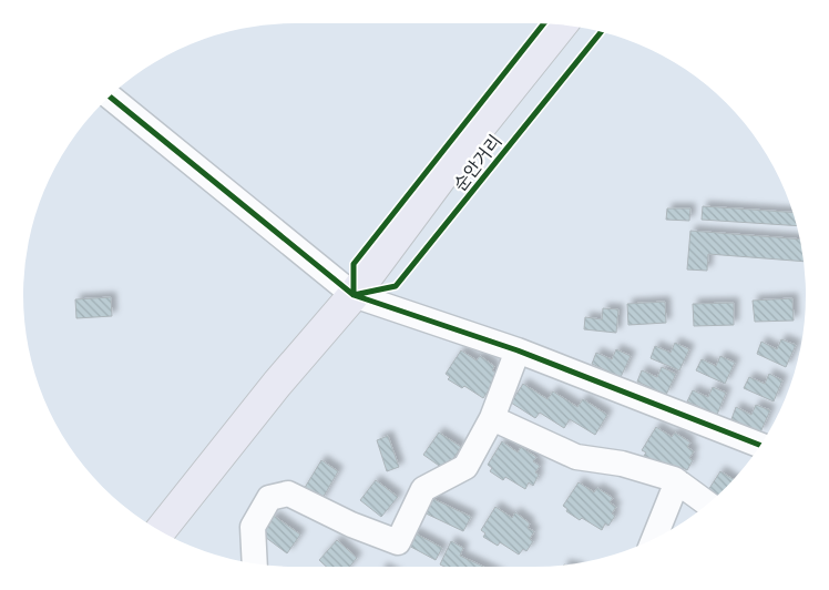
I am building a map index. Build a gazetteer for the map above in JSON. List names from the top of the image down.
{
  "streets": {
    "main road": ["순안거리"]
  }
}
